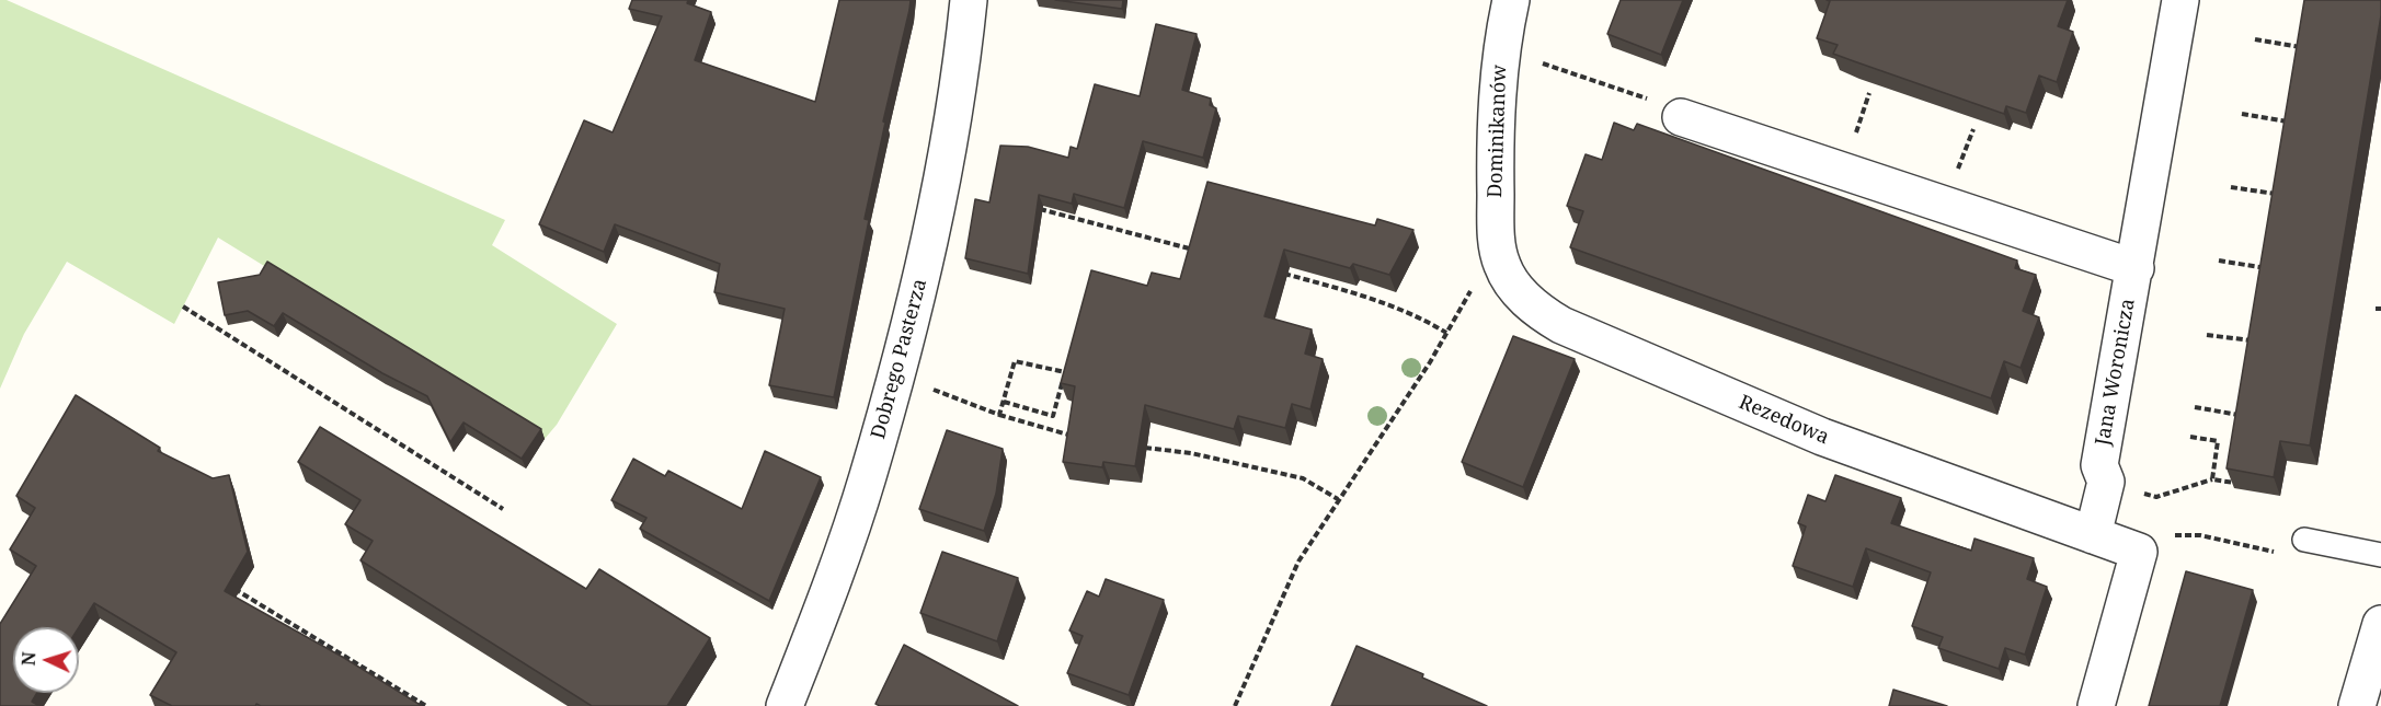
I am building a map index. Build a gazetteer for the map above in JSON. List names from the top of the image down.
{
  "streets": {
    "street": [
      "Dominikanów",
      "Dobrego Pasterza",
      "Jana Woronicza",
      "Rezedowa"
    ]
  },
  "crossings": [
    ["Dominikanów", "Rezedowa"],
    ["Jana Woronicza", "Rezedowa"]
  ],
  "north": "left"
}
